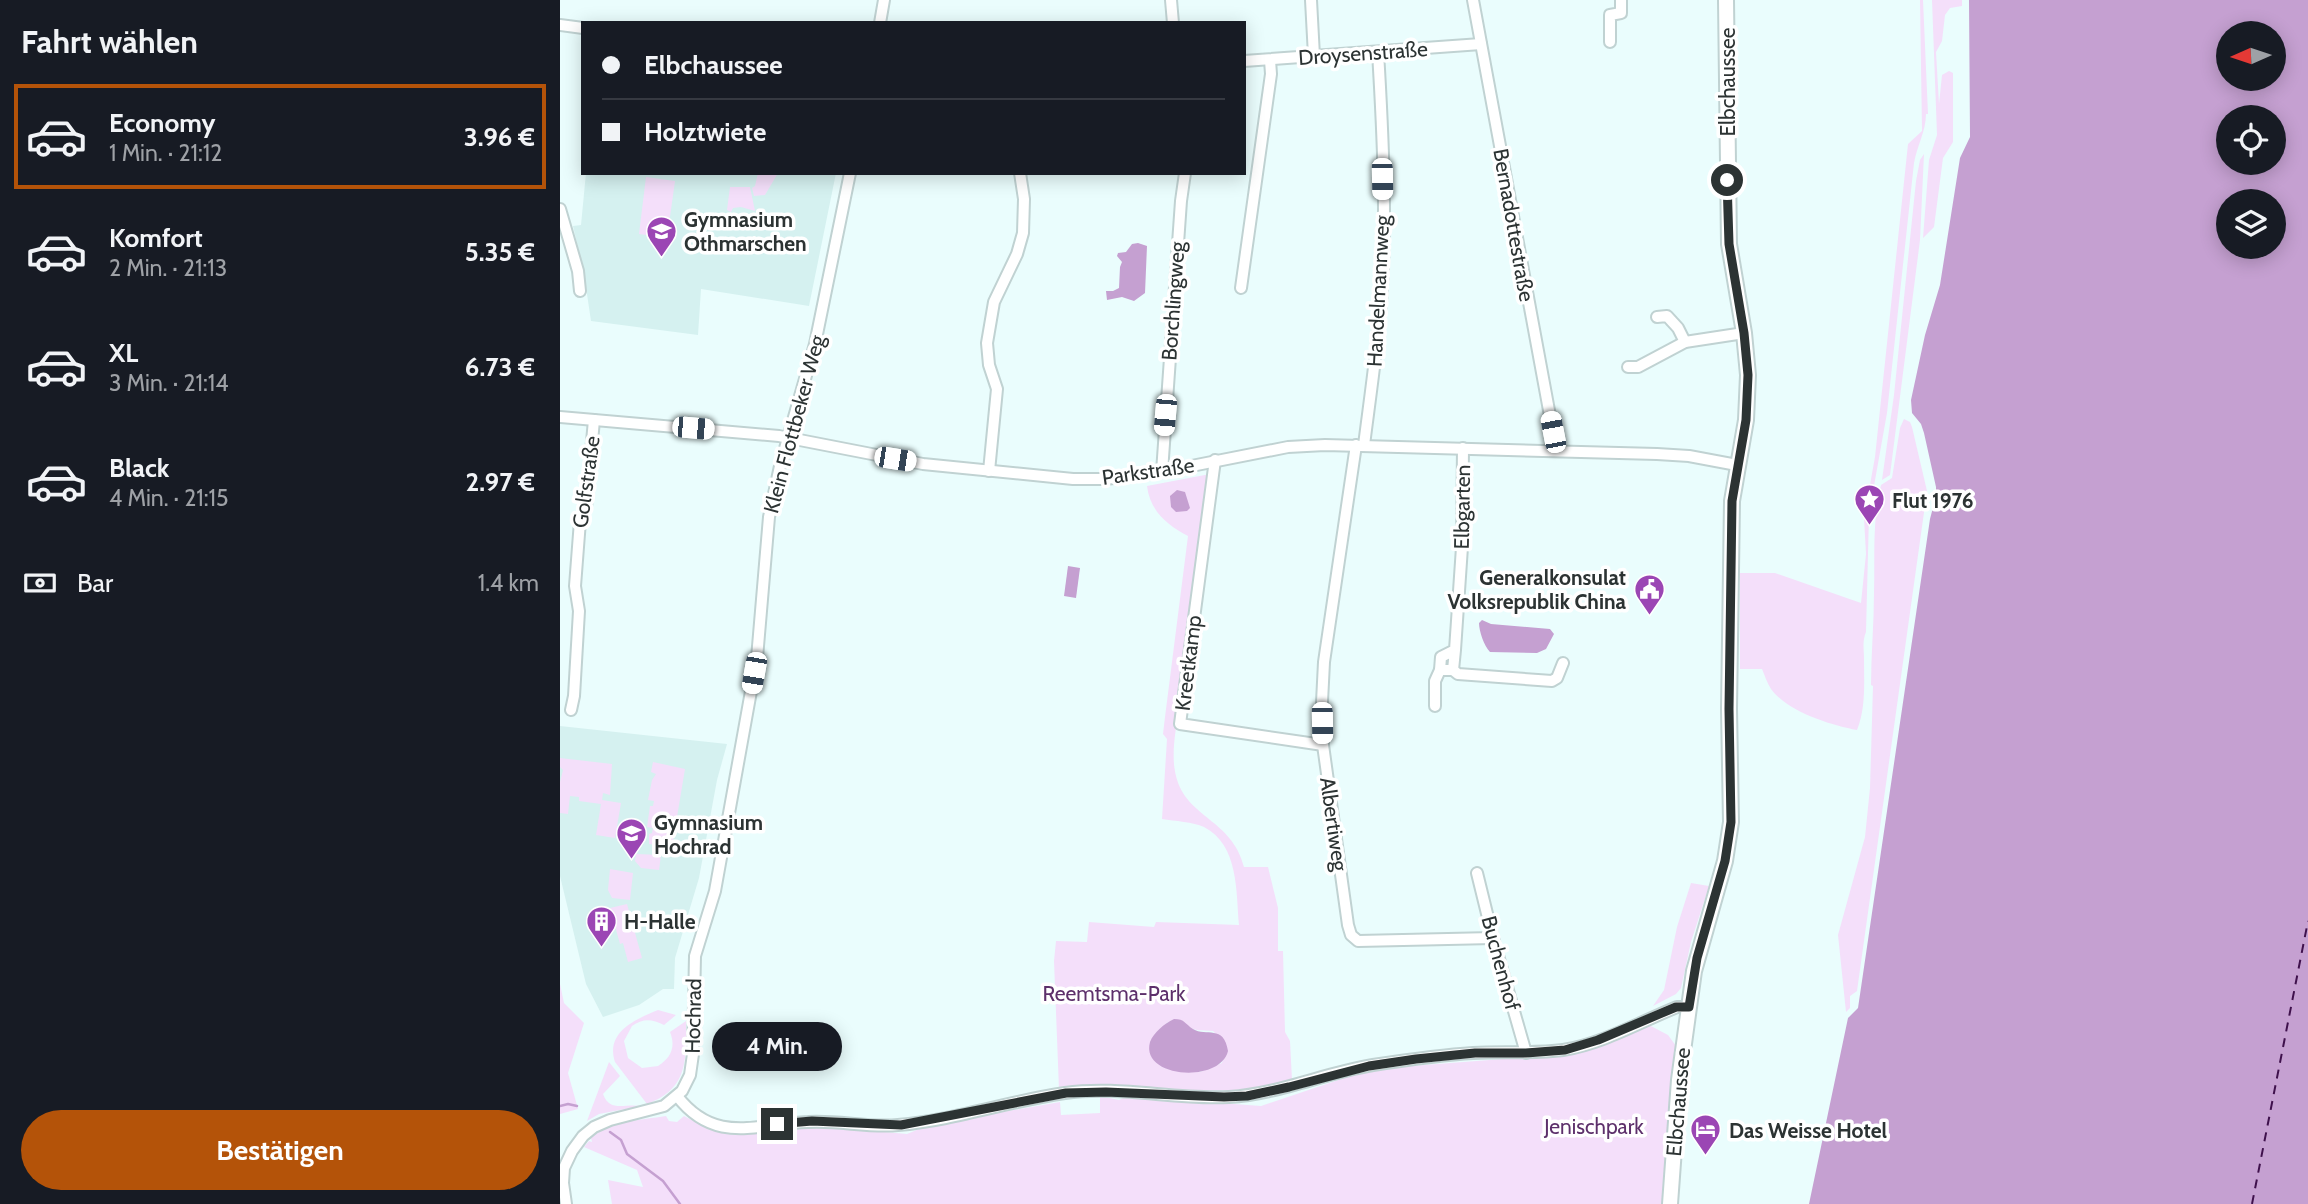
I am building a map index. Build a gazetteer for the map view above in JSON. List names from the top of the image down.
{
  "streets": {
    "main road": ["Elbchaussee"],
    "street": [
      "Droysenstraße",
      "Bernadottestraße",
      "Handelmannweg",
      "Borchlingweg",
      "Klein Flottbeker Weg",
      "Parkstraße",
      "Golfstraße",
      "Elbgarten",
      "Kreetkamp",
      "Albertiweg",
      "Buchenhof",
      "Hochrad"
    ]
  },
  "crossings": [
    ["Droysenstraße", "Bernadottestraße"],
    ["Droysenstraße", "Handelmannweg"],
    ["Elbchaussee", "Parkstraße"],
    ["Bernadottestraße", "Parkstraße"],
    ["Handelmannweg", "Parkstraße"],
    ["Handelmannweg", "Albertiweg"],
    ["Borchlingweg", "Parkstraße"],
    ["Klein Flottbeker Weg", "Parkstraße"],
    ["Klein Flottbeker Weg", "Hochrad"],
    ["Parkstraße", "Golfstraße"],
    ["Parkstraße", "Elbgarten"],
    ["Parkstraße", "Kreetkamp"],
    ["Parkstraße", "Albertiweg"],
    ["Kreetkamp", "Albertiweg"],
    ["Albertiweg", "Buchenhof"]
  ],
  "parks": ["Reemtsma-Park", "Jenischpark"],
  "places": {
    "school or university": ["Gymnasium Othmarschen", "Gymnasium Hochrad"],
    "place": ["Flut 1976"],
    "public building": ["Generalkonsulat Volksrepublik China"],
    "building": ["H-Halle"],
    "hotel": ["Das Weisse Hotel"]
  },
  "north": "left",
  "page": {
    "heading": "Fahrt wählen",
    "banner": ["Elbchaussee", "Holztwiete"],
    "list": [
      {
        "name": "Economy",
        "note": "1 Min. · 21:12",
        "value": "3.96 €"
      },
      {
        "name": "Komfort",
        "note": "2 Min. · 21:13",
        "value": "5.35 €"
      },
      {
        "name": "XL",
        "note": "3 Min. · 21:14",
        "value": "6.73 €"
      },
      {
        "name": "Black",
        "note": "4 Min. · 21:15",
        "value": "2.97 €"
      }
    ],
    "pay": ["Bar", "1.4 km"],
    "bubble": "4 Min.",
    "buttons": "Bestätigen"
  }
}
